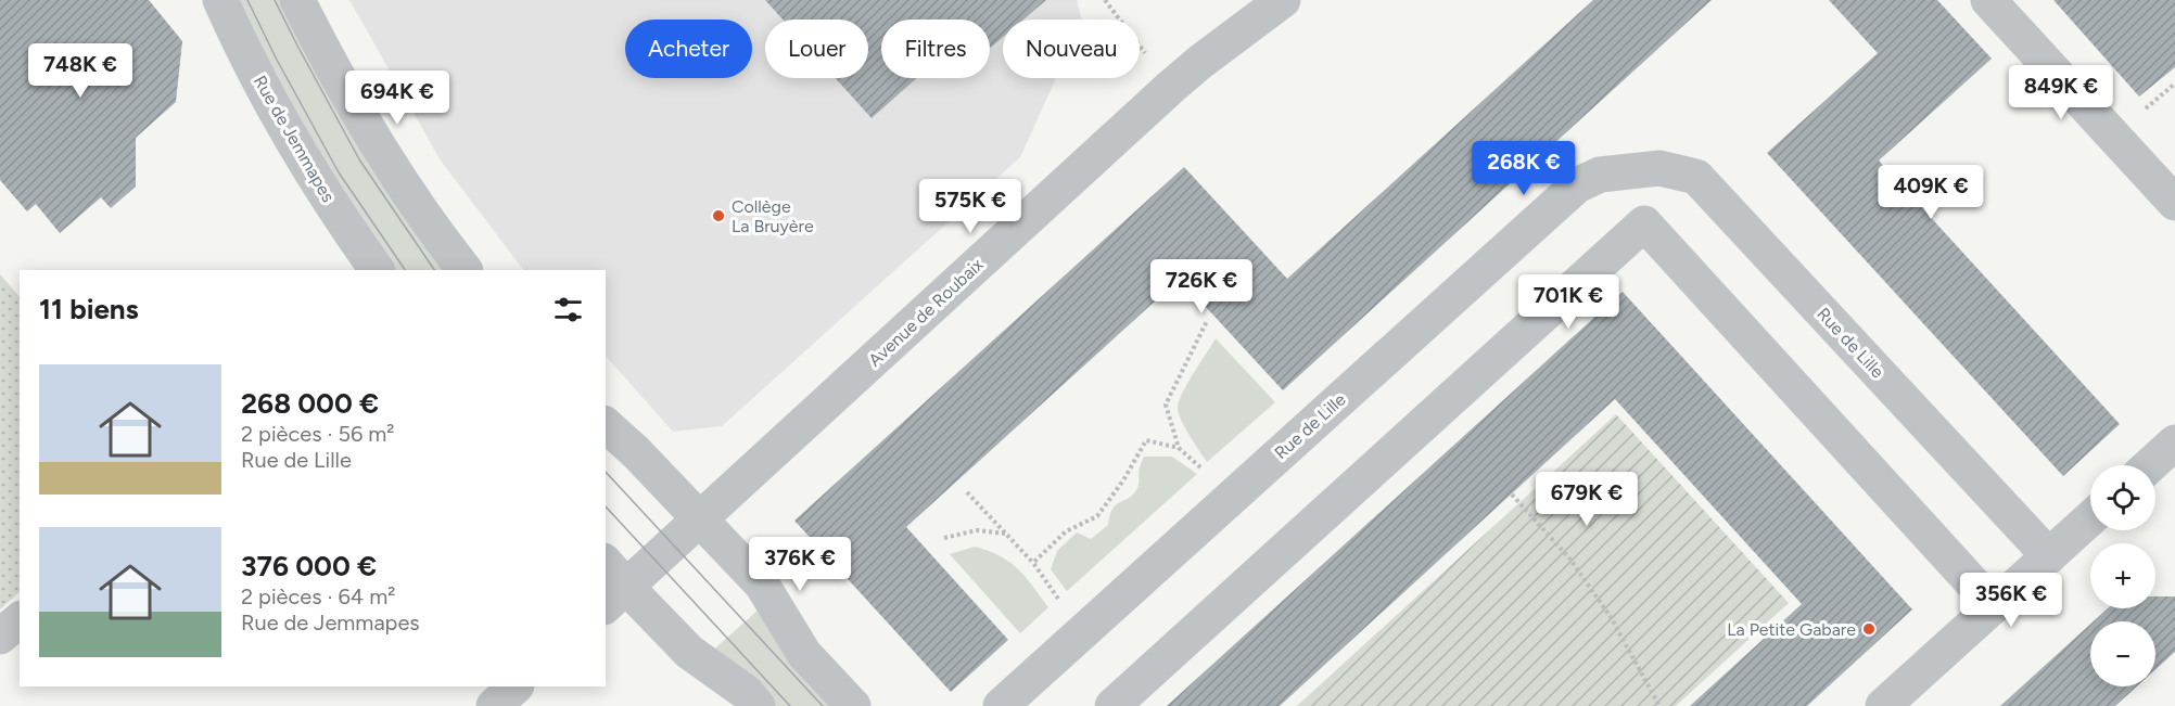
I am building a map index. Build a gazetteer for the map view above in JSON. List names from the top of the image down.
{
  "streets": {
    "street": ["Rue de Jemmapes", "Avenue de Roubaix", "Rue de Lille"]
  },
  "places": ["Collège La Bruyère", "La Petite Gabare"],
  "page": {
    "chip": [
      "Acheter",
      "Louer",
      "Filtres",
      "Nouveau"
    ],
    "price": [
      "748K €",
      "849K €",
      "694K €",
      "268K €",
      "409K €",
      "575K €",
      "726K €",
      "701K €",
      "679K €",
      "376K €",
      "356K €"
    ],
    "heading": "11 biens",
    "list": [
      {
        "name": "268 000 €",
        "note": "2 pièces · 56 m² · Rue de Lille"
      },
      {
        "name": "376 000 €",
        "note": "2 pièces · 64 m² · Rue de Jemmapes"
      }
    ],
    "map_buttons": ["+", "−"]
  }
}
